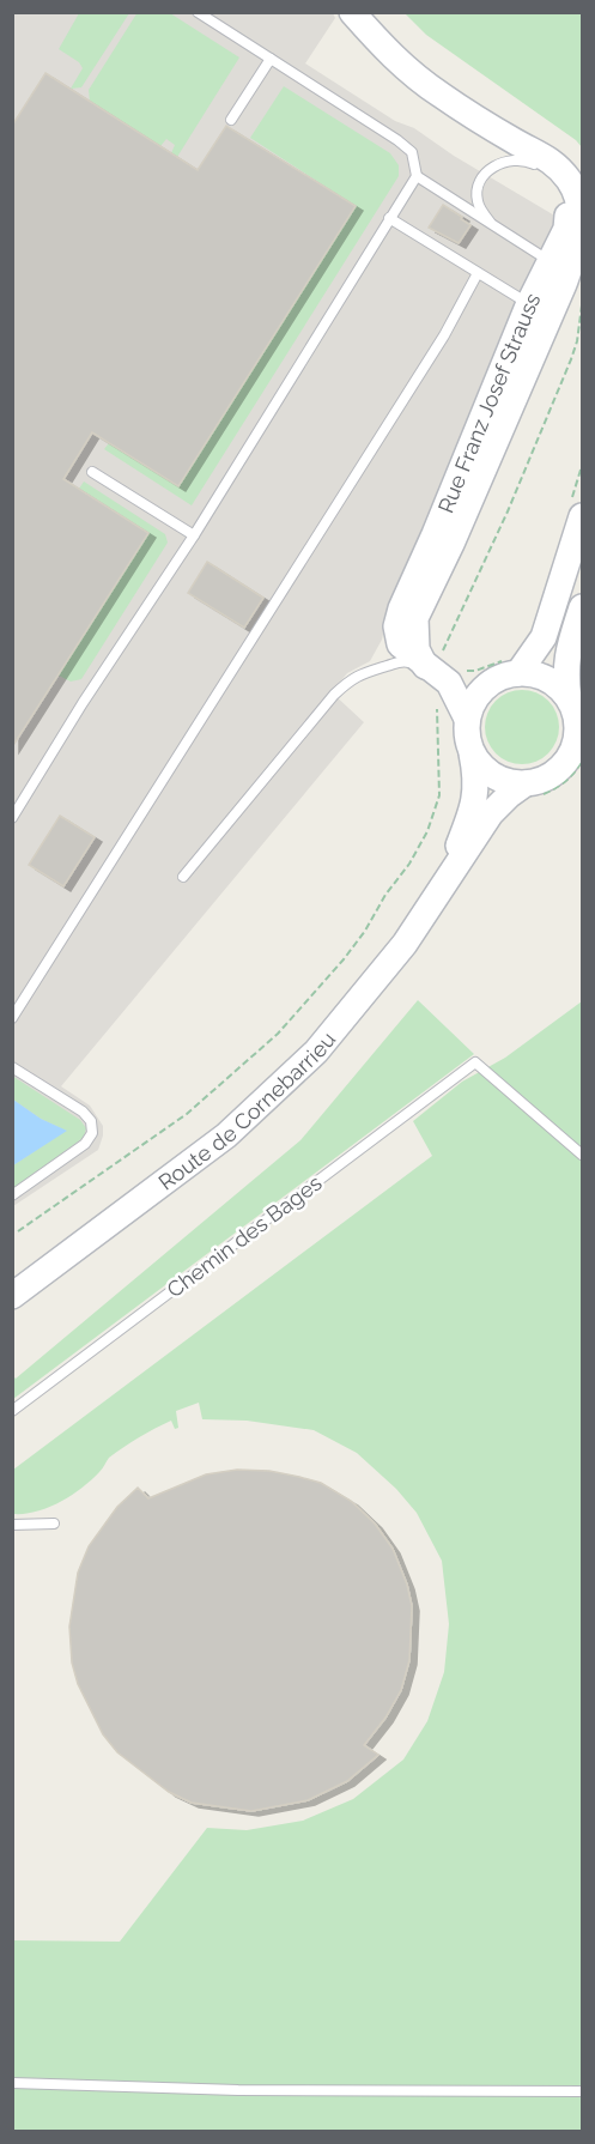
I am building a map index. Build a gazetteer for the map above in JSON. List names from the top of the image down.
{
  "streets": {
    "street": ["Rue Franz Josef Strauss", "Route de Cornebarrieu"],
    "lane": ["Chemin des Bages"]
  },
  "crossings": [
    ["Rue Franz Josef Strauss", "Route de Cornebarrieu"]
  ]
}
